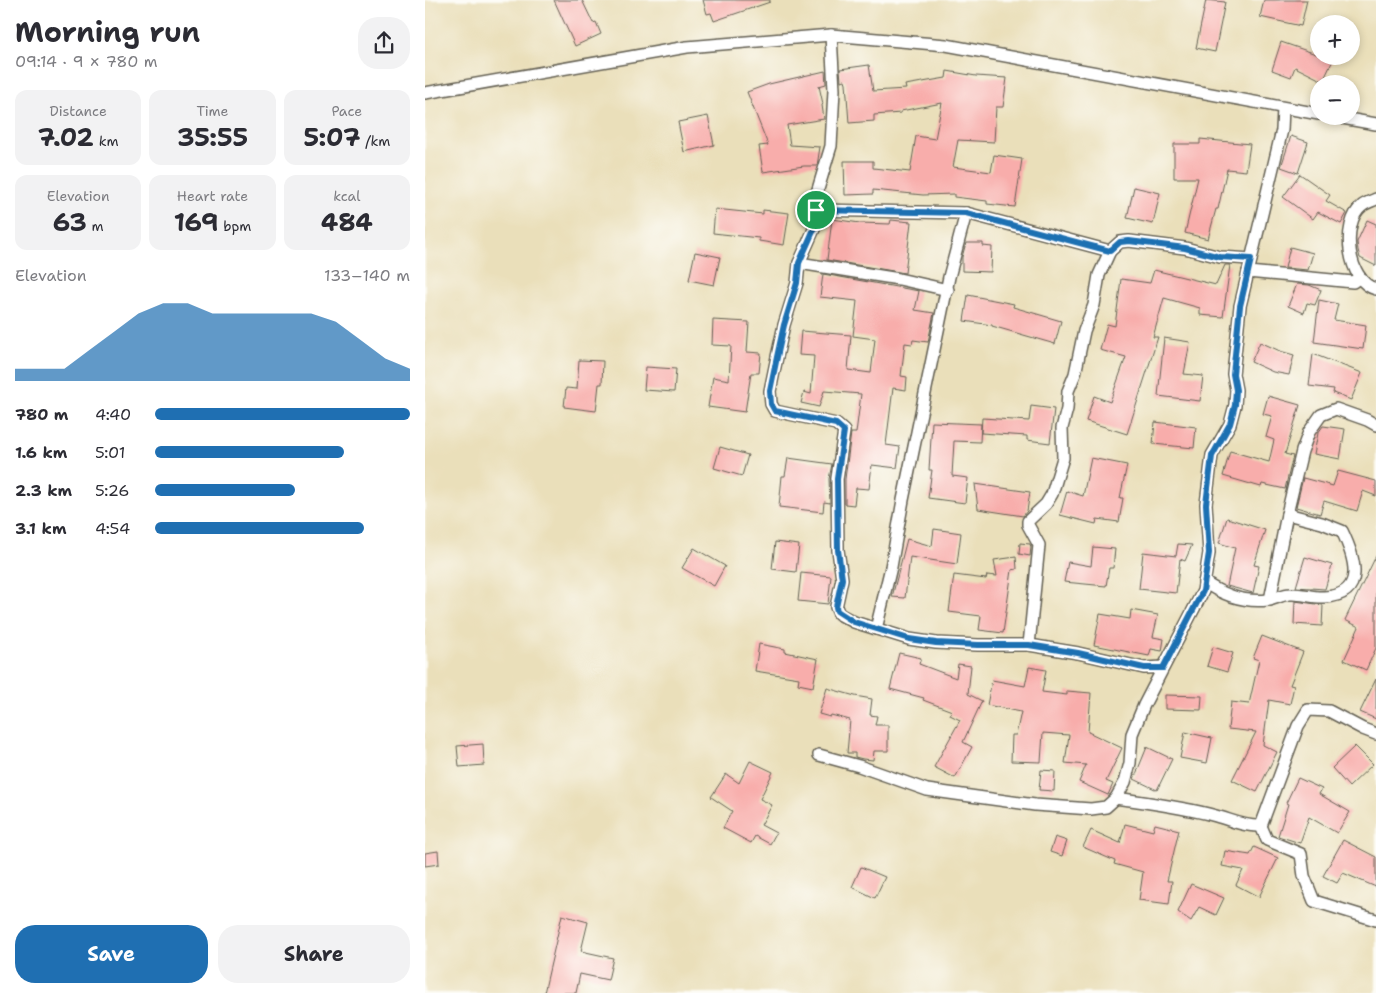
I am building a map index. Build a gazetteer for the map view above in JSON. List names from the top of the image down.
{
  "page": {
    "heading": ["Morning run", "09:14 · 9 × 780 m"],
    "map_buttons": ["+", "−"],
    "stats": [
      ["Distance", "7.02 km"],
      ["Time", "35:55"],
      ["Pace", "5:07 /km"],
      ["Elevation", "63 m"],
      ["Heart rate", "169 bpm"],
      ["kcal", "484"]
    ],
    "chart": ["Elevation", "133–140 m"],
    "list": [
      {
        "name": "780 m",
        "note": "4:40"
      },
      {
        "name": "1.6 km",
        "note": "5:01"
      },
      {
        "name": "2.3 km",
        "note": "5:26"
      },
      {
        "name": "3.1 km",
        "note": "4:54"
      }
    ],
    "buttons": ["Save", "Share"]
  }
}
